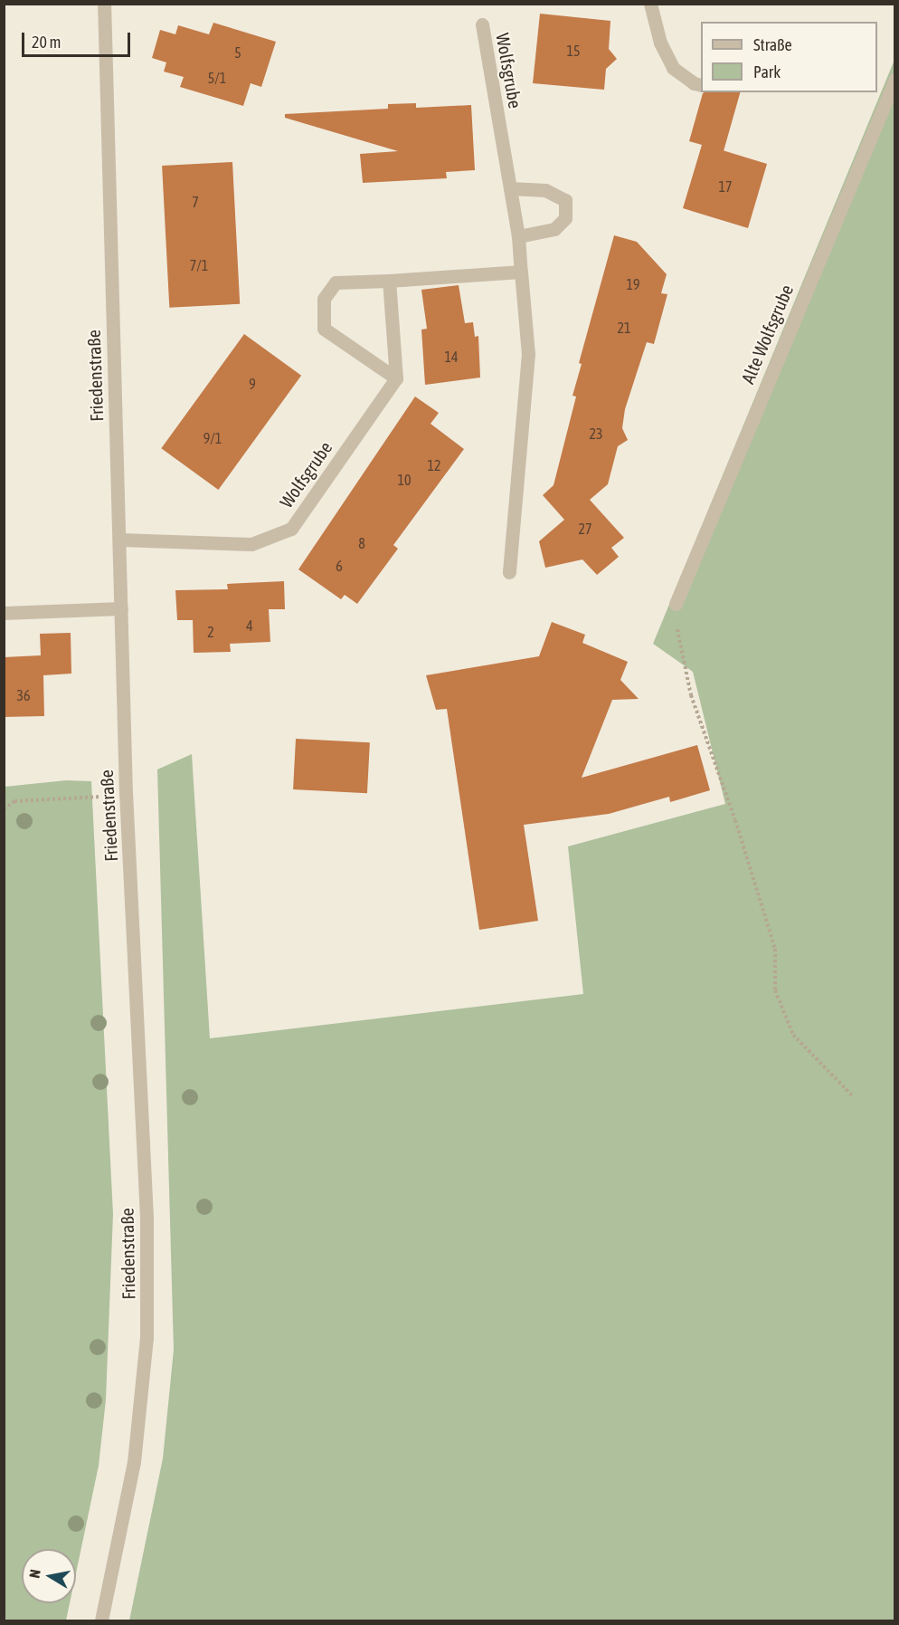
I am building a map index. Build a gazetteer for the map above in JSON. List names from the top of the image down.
{
  "streets": {
    "street": ["Wolfsgrube", "Alte Wolfsgrube", "Friedenstraße"]
  },
  "crossings": [
    ["Wolfsgrube", "Friedenstraße"]
  ],
  "house_numbers": [
    "15",
    "5",
    "5/1",
    "17",
    "7",
    "7/1",
    "19",
    "21",
    "14",
    "9",
    "23",
    "9/1",
    "12",
    "10",
    "27",
    "8",
    "6",
    "4",
    "2",
    "36"
  ],
  "legend": ["Straße", "Park"],
  "scale_bar": "20 m",
  "north": "left"
}
